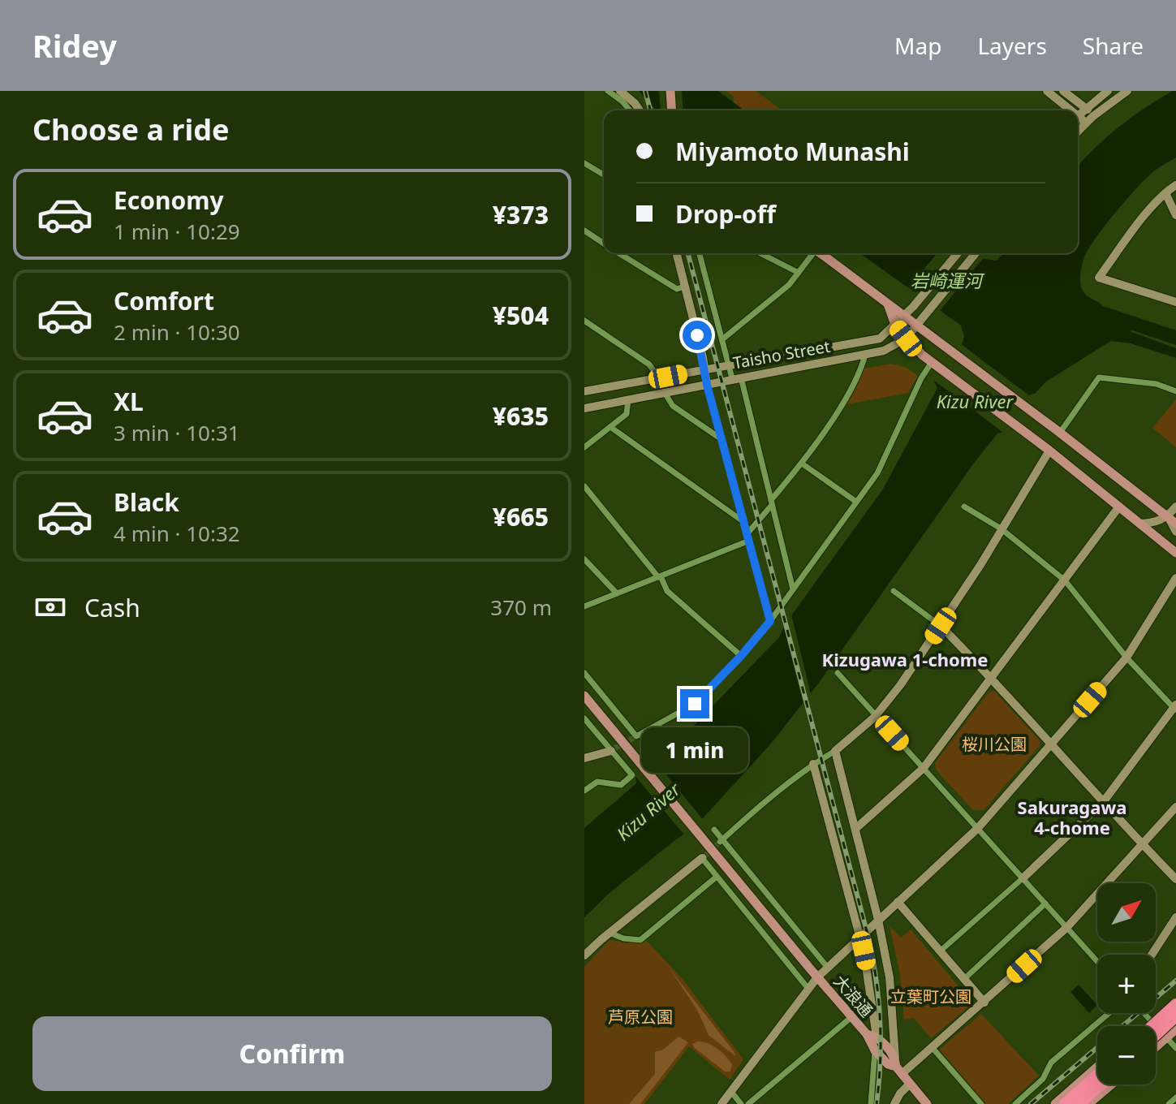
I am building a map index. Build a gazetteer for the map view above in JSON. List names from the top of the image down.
{
  "streets": {
    "main road": ["大浪通"],
    "street": ["Taisho Street"]
  },
  "districts": ["Kizugawa 1-chome", "Sakuragawa 4-chome"],
  "water": ["岩崎運河", "Kizu River"],
  "parks": ["桜川公園", "立葉町公園", "芦原公園"],
  "north": "top right",
  "page": {
    "header": "Ridey",
    "nav": ["Map", "Layers", "Share"],
    "heading": "Choose a ride",
    "banner": ["Miyamoto Munashi", "Drop-off"],
    "list": [
      {
        "name": "Economy",
        "note": "1 min · 10:29",
        "value": "¥373"
      },
      {
        "name": "Comfort",
        "note": "2 min · 10:30",
        "value": "¥504"
      },
      {
        "name": "XL",
        "note": "3 min · 10:31",
        "value": "¥635"
      },
      {
        "name": "Black",
        "note": "4 min · 10:32",
        "value": "¥665"
      }
    ],
    "pay": ["Cash", "370 m"],
    "bubble": "1 min",
    "map_buttons": ["+", "−"],
    "buttons": "Confirm"
  }
}
